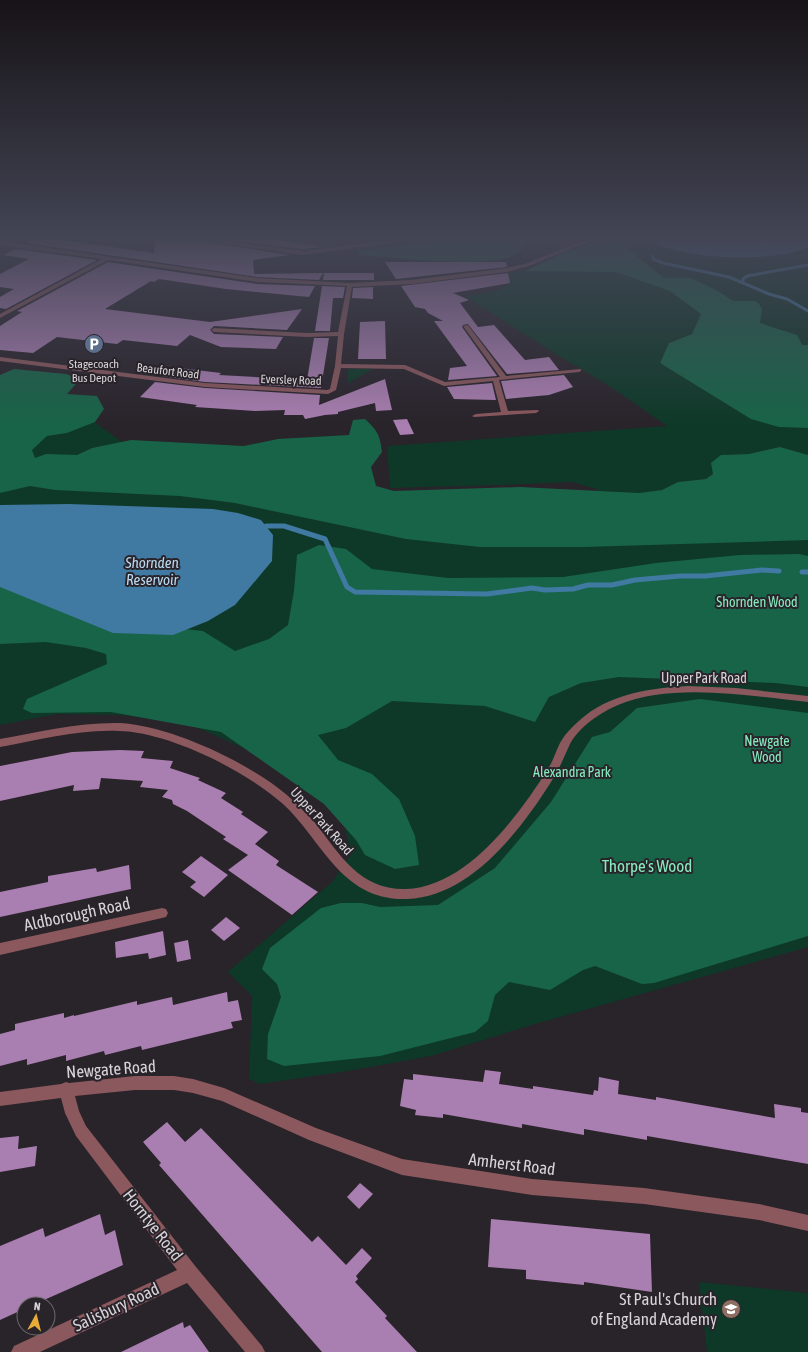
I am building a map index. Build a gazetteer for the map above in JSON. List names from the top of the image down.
{
  "streets": {
    "street": [
      "Beaufort Road",
      "Eversley Road",
      "Upper Park Road",
      "Aldborough Road",
      "Newgate Road",
      "Amherst Road",
      "Horntye Road",
      "Salisbury Road"
    ]
  },
  "crossings": [
    ["Beaufort Road", "Eversley Road"],
    ["Newgate Road", "Amherst Road"],
    ["Newgate Road", "Horntye Road"],
    ["Horntye Road", "Salisbury Road"]
  ],
  "water": ["Shornden Reservoir"],
  "parks": [
    "Shornden Wood",
    "Newgate Wood",
    "Alexandra Park",
    "Thorpe's Wood"
  ],
  "places": {
    "parking": ["Stagecoach Bus Depot"],
    "school or university": ["St Paul's Church of England Academy"]
  },
  "north": "top"
}
